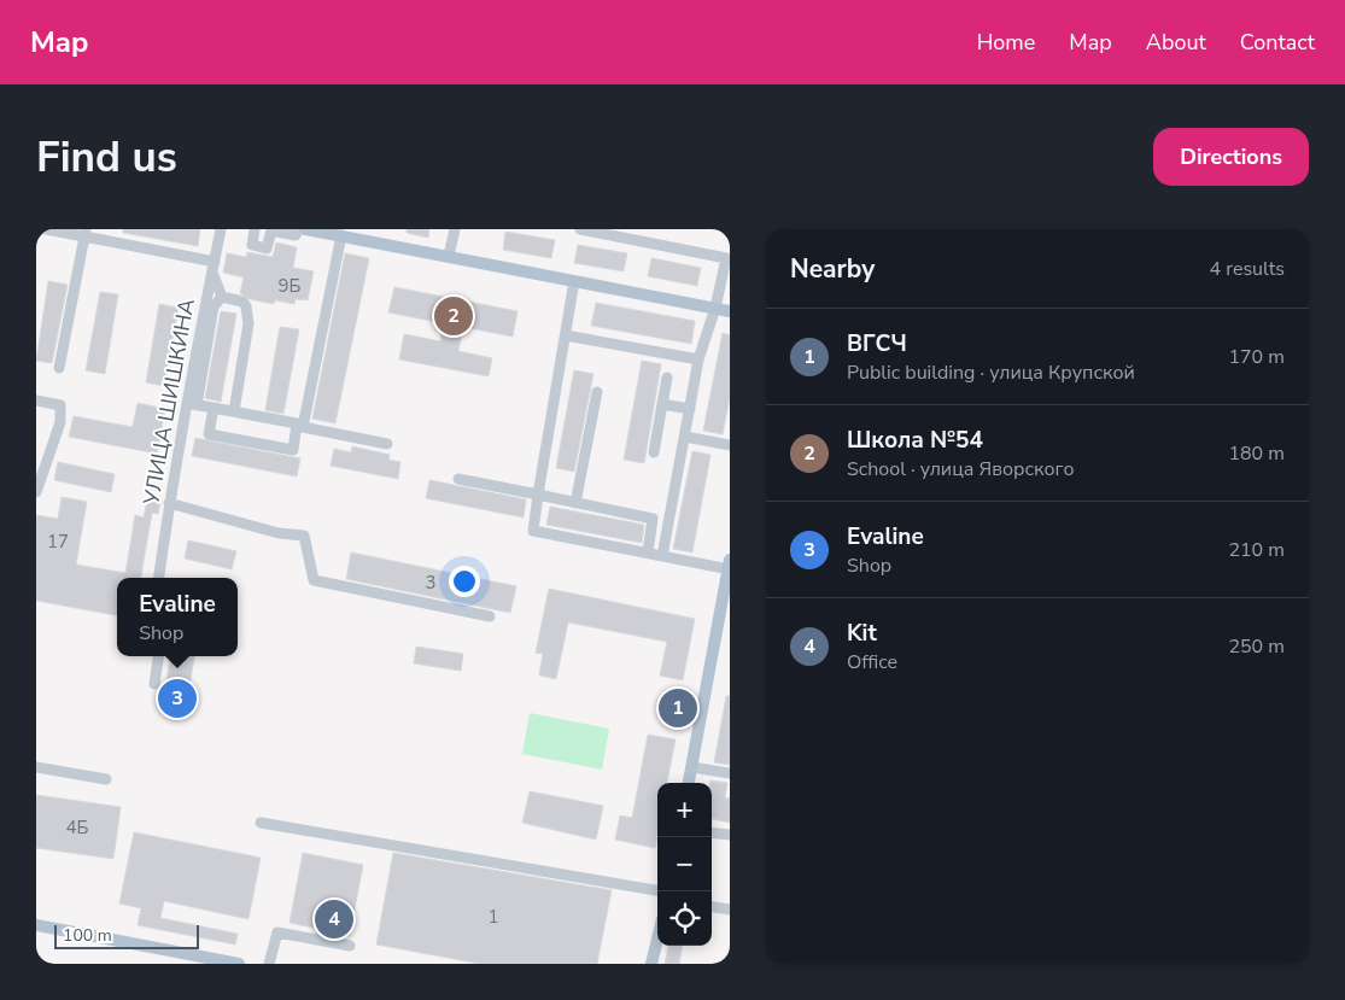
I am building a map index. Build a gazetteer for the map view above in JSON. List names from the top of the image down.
{
  "streets": {
    "street": ["УЛИЦА ШИШКИНА"]
  },
  "house_numbers": [
    "9Б",
    "17",
    "3",
    "4Б",
    "1"
  ],
  "scale_bar": "100 m",
  "page": {
    "header": "Map",
    "nav": [
      "Home",
      "Map",
      "About",
      "Contact"
    ],
    "buttons": "Directions",
    "title": "Find us",
    "heading": ["Nearby", "4 results"],
    "pins": [
      "2",
      "3",
      "1",
      "4"
    ],
    "list": [
      {
        "mark": "1",
        "name": "ВГСЧ",
        "note": "Public building · улица Крупской",
        "value": "170 m"
      },
      {
        "mark": "2",
        "name": "Школа №54",
        "note": "School · улица Яворского",
        "value": "180 m"
      },
      {
        "mark": "3",
        "name": "Evaline",
        "note": "Shop",
        "value": "210 m"
      },
      {
        "mark": "4",
        "name": "Kit",
        "note": "Office",
        "value": "250 m"
      }
    ],
    "popup": ["Evaline", "Shop"],
    "map_buttons": ["+", "−"],
    "scale": "100 m"
  }
}
